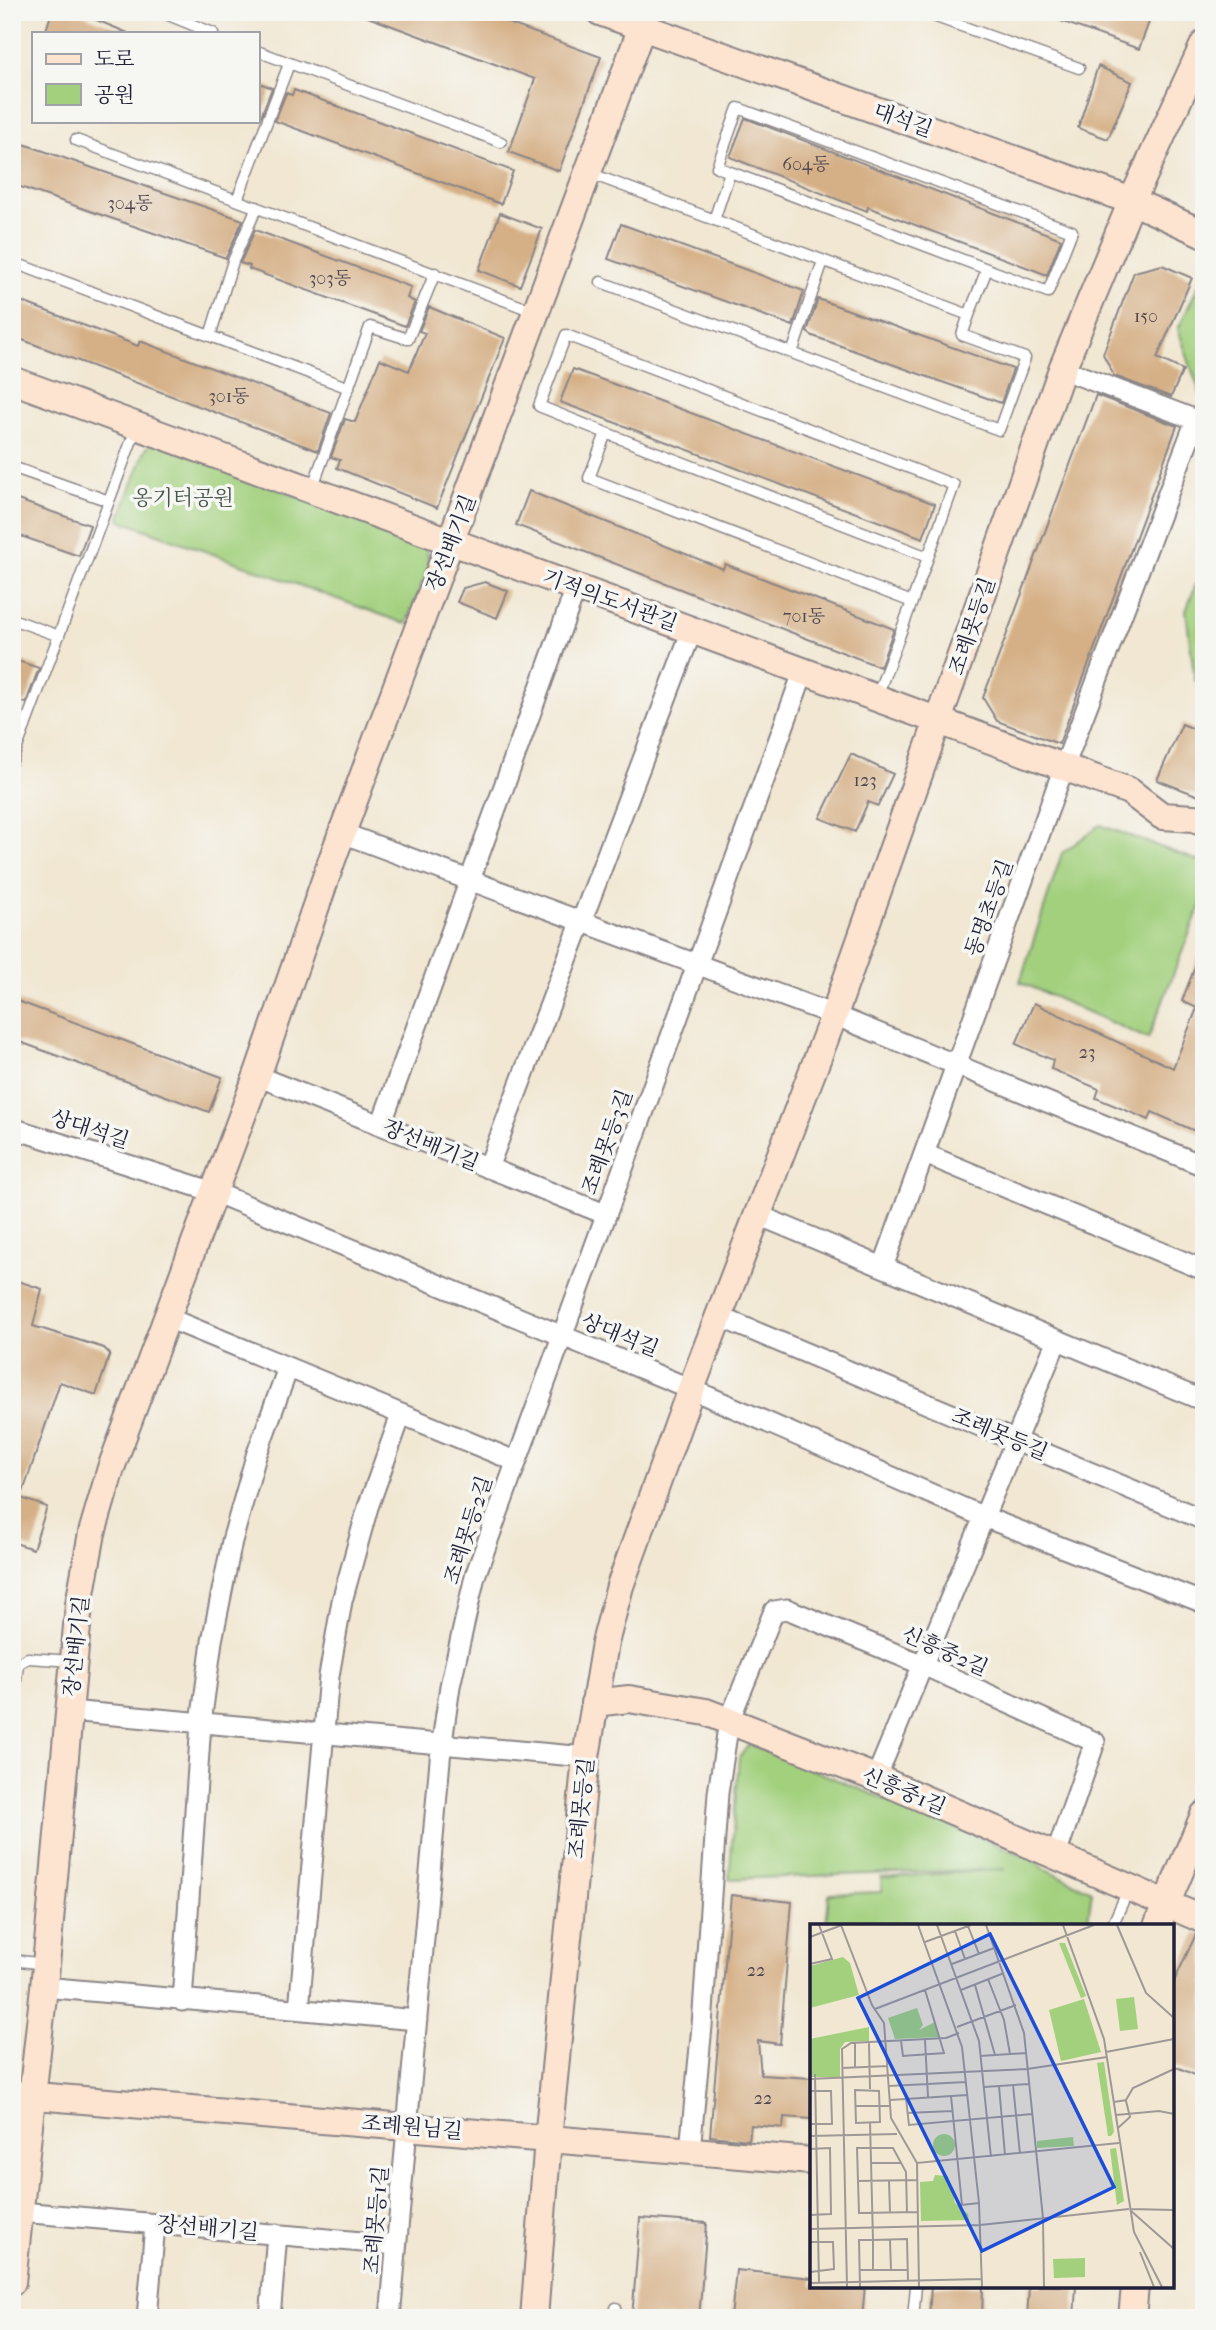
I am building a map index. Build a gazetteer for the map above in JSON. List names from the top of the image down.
{
  "streets": {
    "street": [
      "대석길",
      "장선배기길",
      "기적의도서관길",
      "조례못등길",
      "동명초등길",
      "상대석길",
      "조례못등3길",
      "조례못등2길",
      "신흥중2길",
      "신흥중1길",
      "조례원님길",
      "조례못등1길"
    ]
  },
  "crossings": [
    ["대석길", "장선배기길"],
    ["대석길", "조례못등길"],
    ["장선배기길", "기적의도서관길"],
    ["장선배기길", "상대석길"],
    ["장선배기길", "조례못등3길"],
    ["장선배기길", "조례원님길"],
    ["장선배기길", "조례못등1길"],
    ["기적의도서관길", "조례못등길"],
    ["기적의도서관길", "동명초등길"],
    ["기적의도서관길", "조례못등3길"],
    ["조례못등길", "동명초등길"],
    ["조례못등길", "상대석길"],
    ["조례못등길", "신흥중1길"],
    ["조례못등길", "조례원님길"],
    ["상대석길", "조례못등3길"],
    ["상대석길", "조례못등2길"],
    ["조례못등3길", "조례못등2길"],
    ["조례못등2길", "조례원님길"],
    ["조례못등2길", "조례못등1길"],
    ["신흥중2길", "신흥중1길"],
    ["조례원님길", "조례못등1길"]
  ],
  "parks": ["옹기터공원"],
  "house_numbers": [
    "604동",
    "304동",
    "303동",
    "150",
    "301동",
    "701동",
    "123",
    "23",
    "22",
    "22"
  ],
  "legend": ["도로", "공원"]
}
